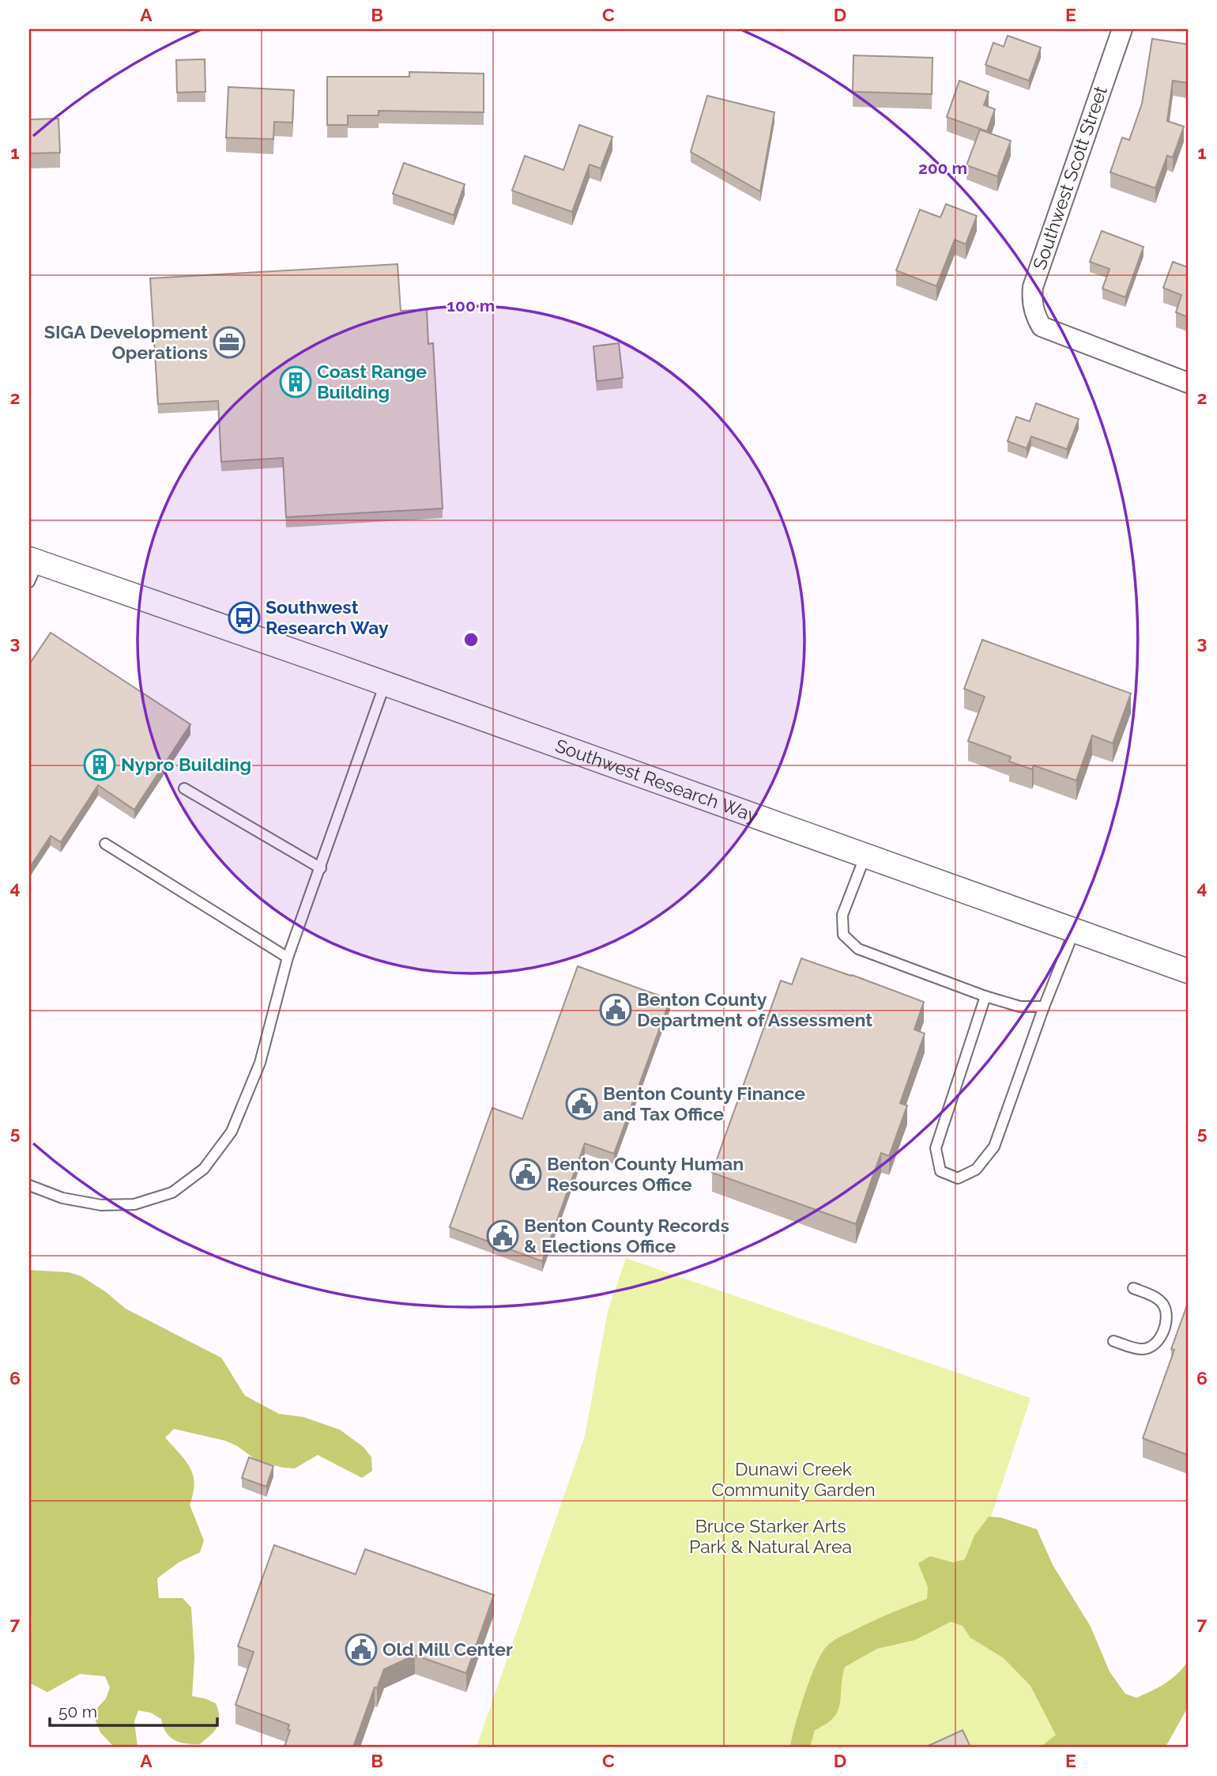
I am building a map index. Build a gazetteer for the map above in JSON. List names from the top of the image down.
{
  "streets": {
    "street": ["Southwest Scott Street", "Southwest Research Way"]
  },
  "parks": ["Dunawi Creek Community Garden", "Bruce Starker Arts Park & Natural Area"],
  "places": {
    "office": ["SIGA Development Operations"],
    "building": ["Coast Range Building", "Nypro Building"],
    "bus stop": ["Southwest Research Way"],
    "public building": [
      "Benton County Department of Assessment",
      "Benton County Finance and Tax Office",
      "Benton County Human Resources Office",
      "Benton County Records & Elections Office",
      "Old Mill Center"
    ]
  },
  "scale_bar": "50 m",
  "grid": {
    "columns": [
      "A",
      "B",
      "C",
      "D",
      "E"
    ],
    "rows": [
      "1",
      "2",
      "3",
      "4",
      "5",
      "6",
      "7"
    ]
  },
  "rings": ["200 m", "100 m"]
}
